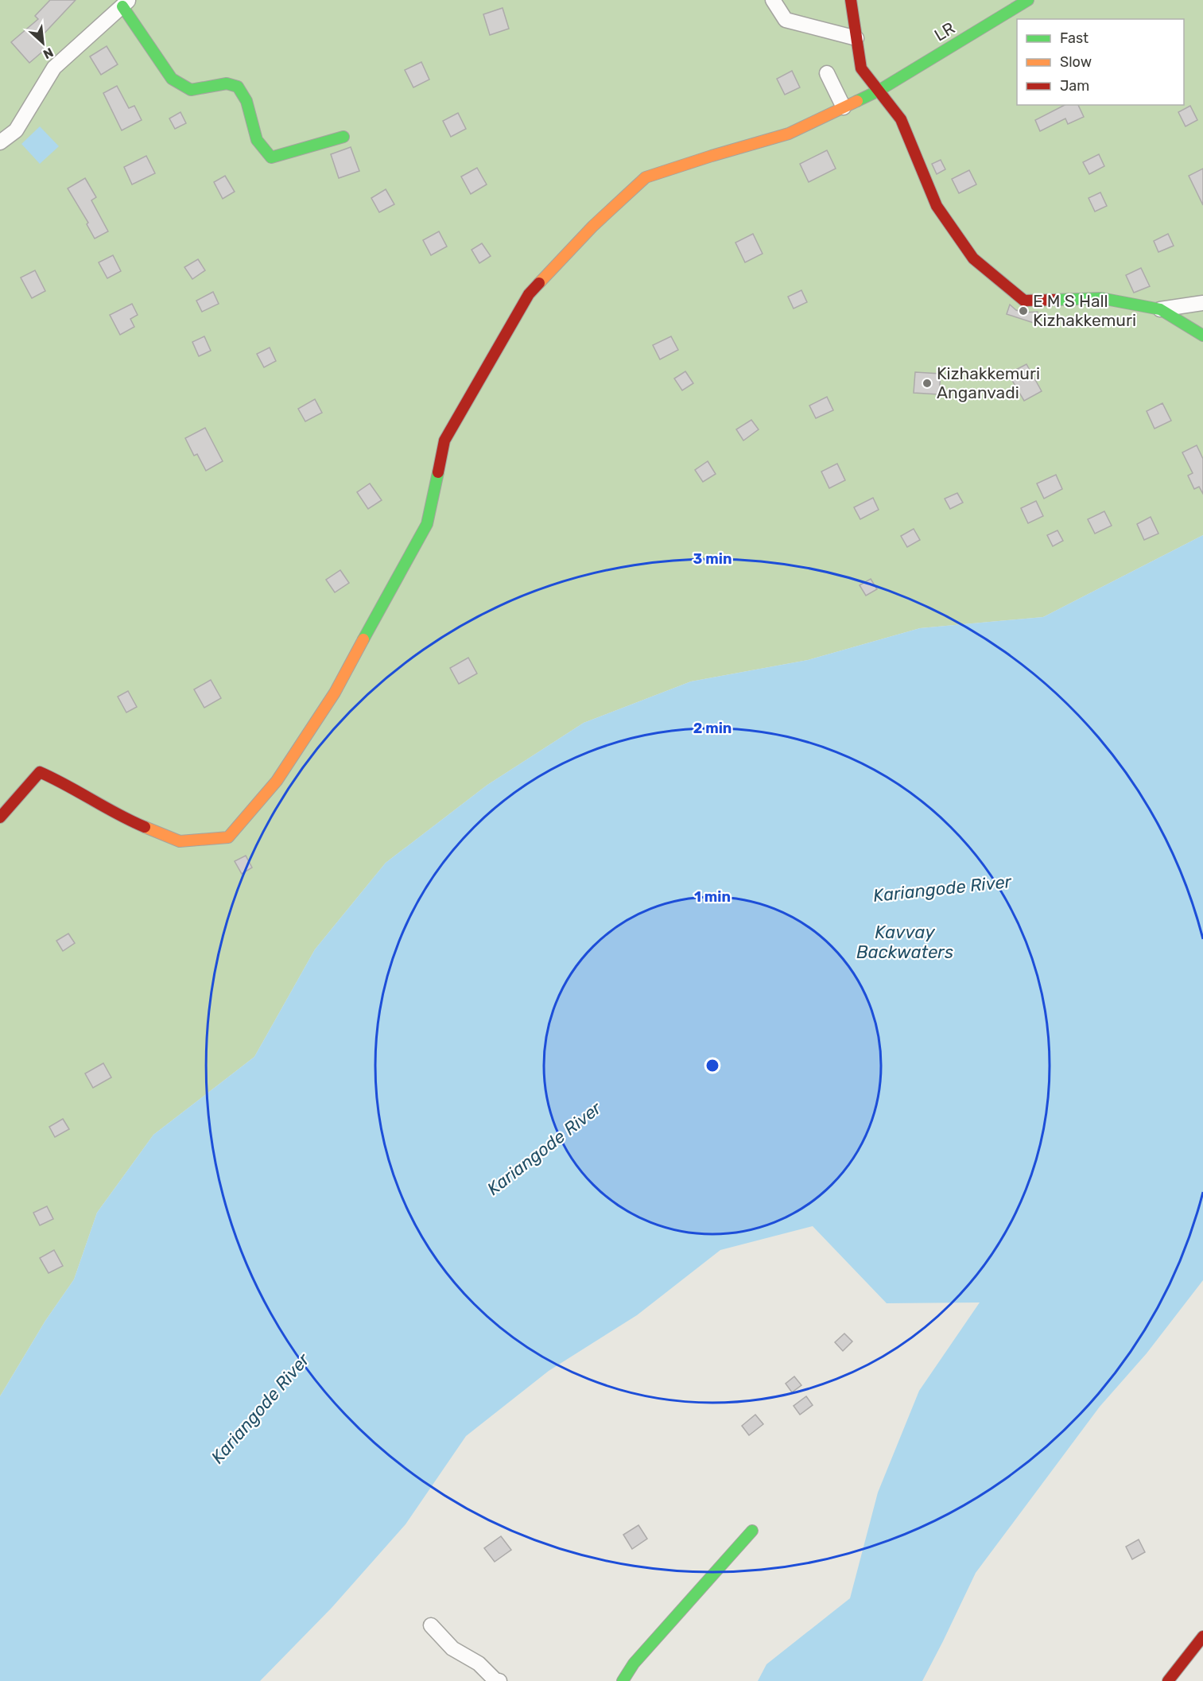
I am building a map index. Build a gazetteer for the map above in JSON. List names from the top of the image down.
{
  "streets": {
    "street": ["LR"]
  },
  "water": ["Kariangode River", "Kavvay Backwaters"],
  "places": ["E M S Hall Kizhakkemuri", "Kizhakkemuri Anganvadi"],
  "legend": ["Fast", "Slow", "Jam"],
  "north": "bottom right",
  "rings": ["3 min", "2 min", "1 min"]
}
